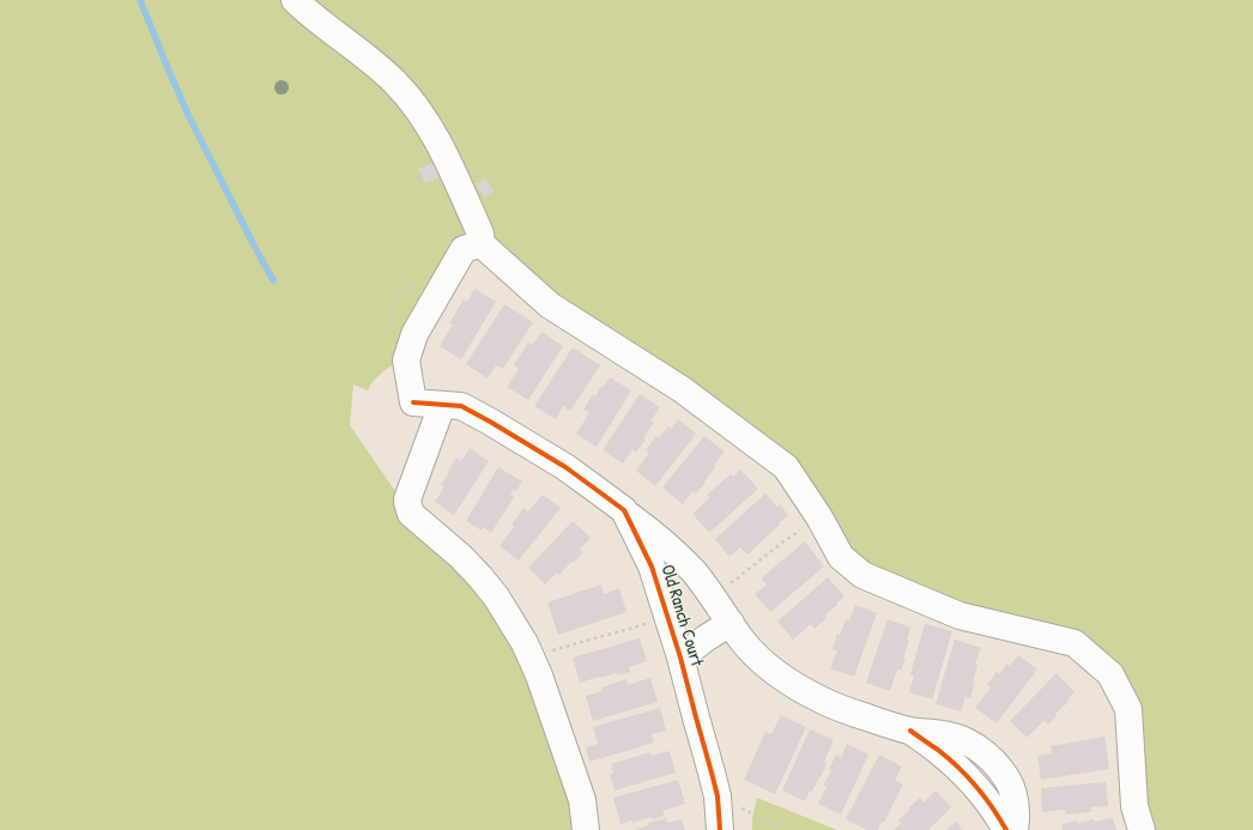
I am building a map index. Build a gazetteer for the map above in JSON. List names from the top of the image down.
{
  "streets": {
    "street": ["Old Ranch Court"]
  }
}
